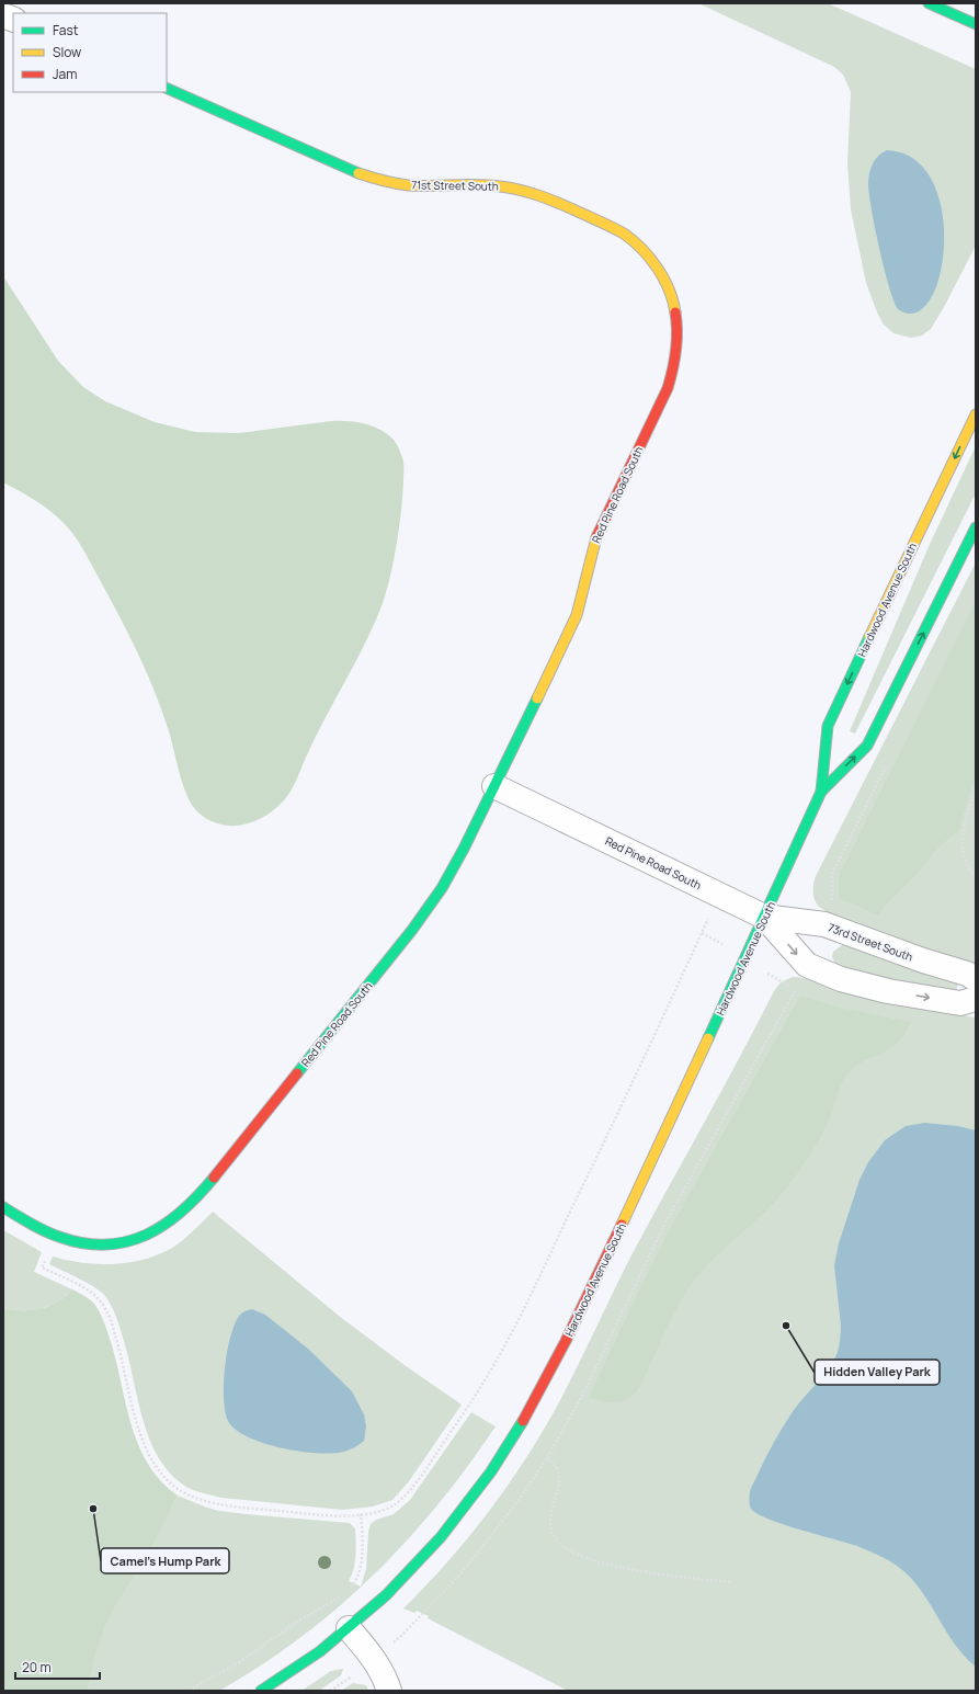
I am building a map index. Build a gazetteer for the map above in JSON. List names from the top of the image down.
{
  "streets": {
    "street": [
      "71st Street South",
      "Red Pine Road South",
      "Hardwood Avenue South",
      "73rd Street South"
    ]
  },
  "crossings": [
    ["71st Street South", "Red Pine Road South"],
    ["Red Pine Road South", "Hardwood Avenue South"],
    ["Red Pine Road South", "73rd Street South"],
    ["Hardwood Avenue South", "73rd Street South"]
  ],
  "places": ["Hidden Valley Park", "Camel's Hump Park"],
  "legend": ["Fast", "Slow", "Jam"],
  "scale_bar": "20 m"
}
